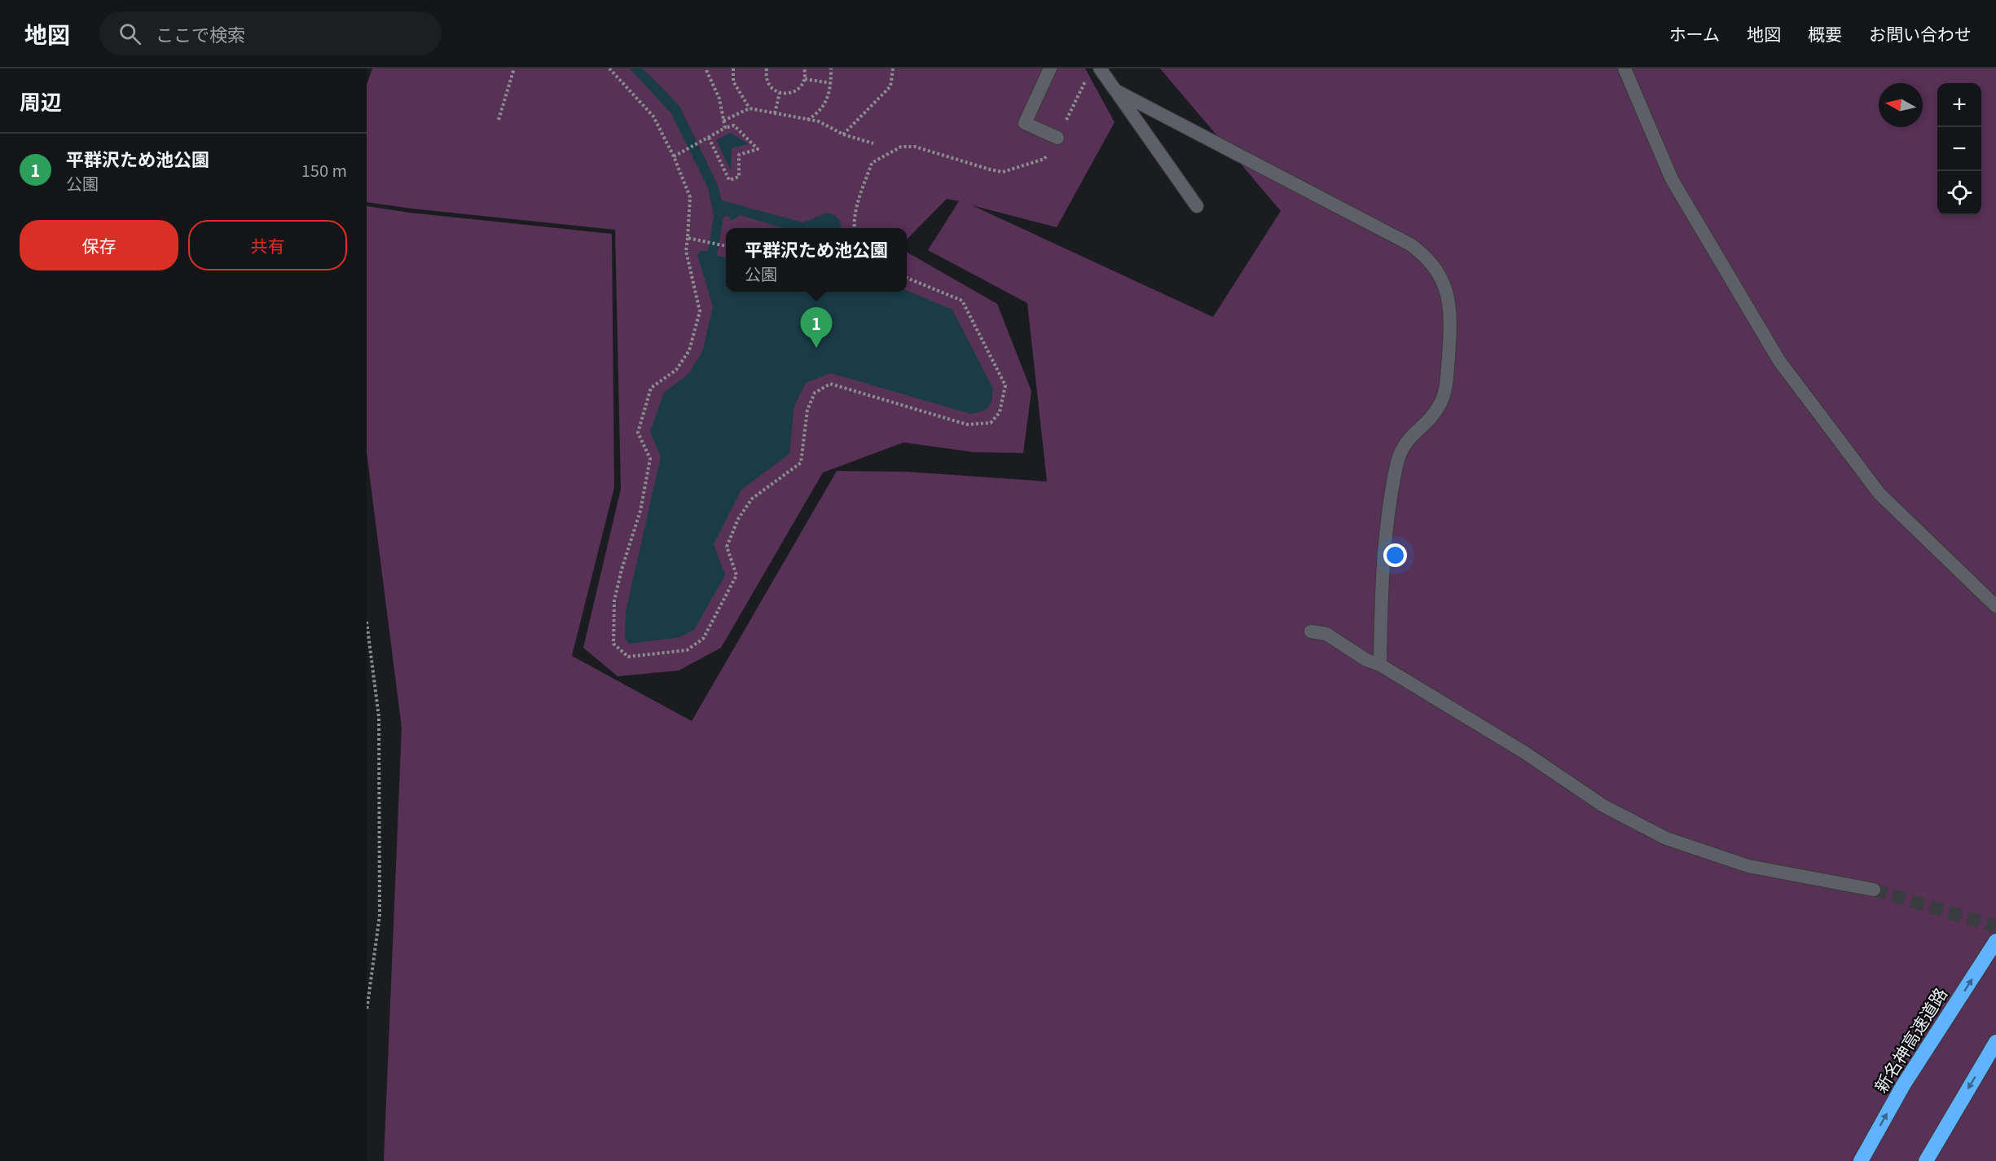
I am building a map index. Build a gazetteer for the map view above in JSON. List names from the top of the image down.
{
  "streets": {
    "highway": ["新名神高速道路"]
  },
  "north": "left",
  "page": {
    "header": "地図",
    "search": "ここで検索",
    "nav": [
      "ホーム",
      "地図",
      "概要",
      "お問い合わせ"
    ],
    "heading": "周辺",
    "map_buttons": ["+", "−"],
    "list": [
      {
        "mark": "1",
        "name": "平群沢ため池公園",
        "note": "公園",
        "value": "150 m"
      }
    ],
    "buttons": ["保存", "共有"],
    "popup": ["平群沢ため池公園", "公園"],
    "pins": "1"
  }
}
